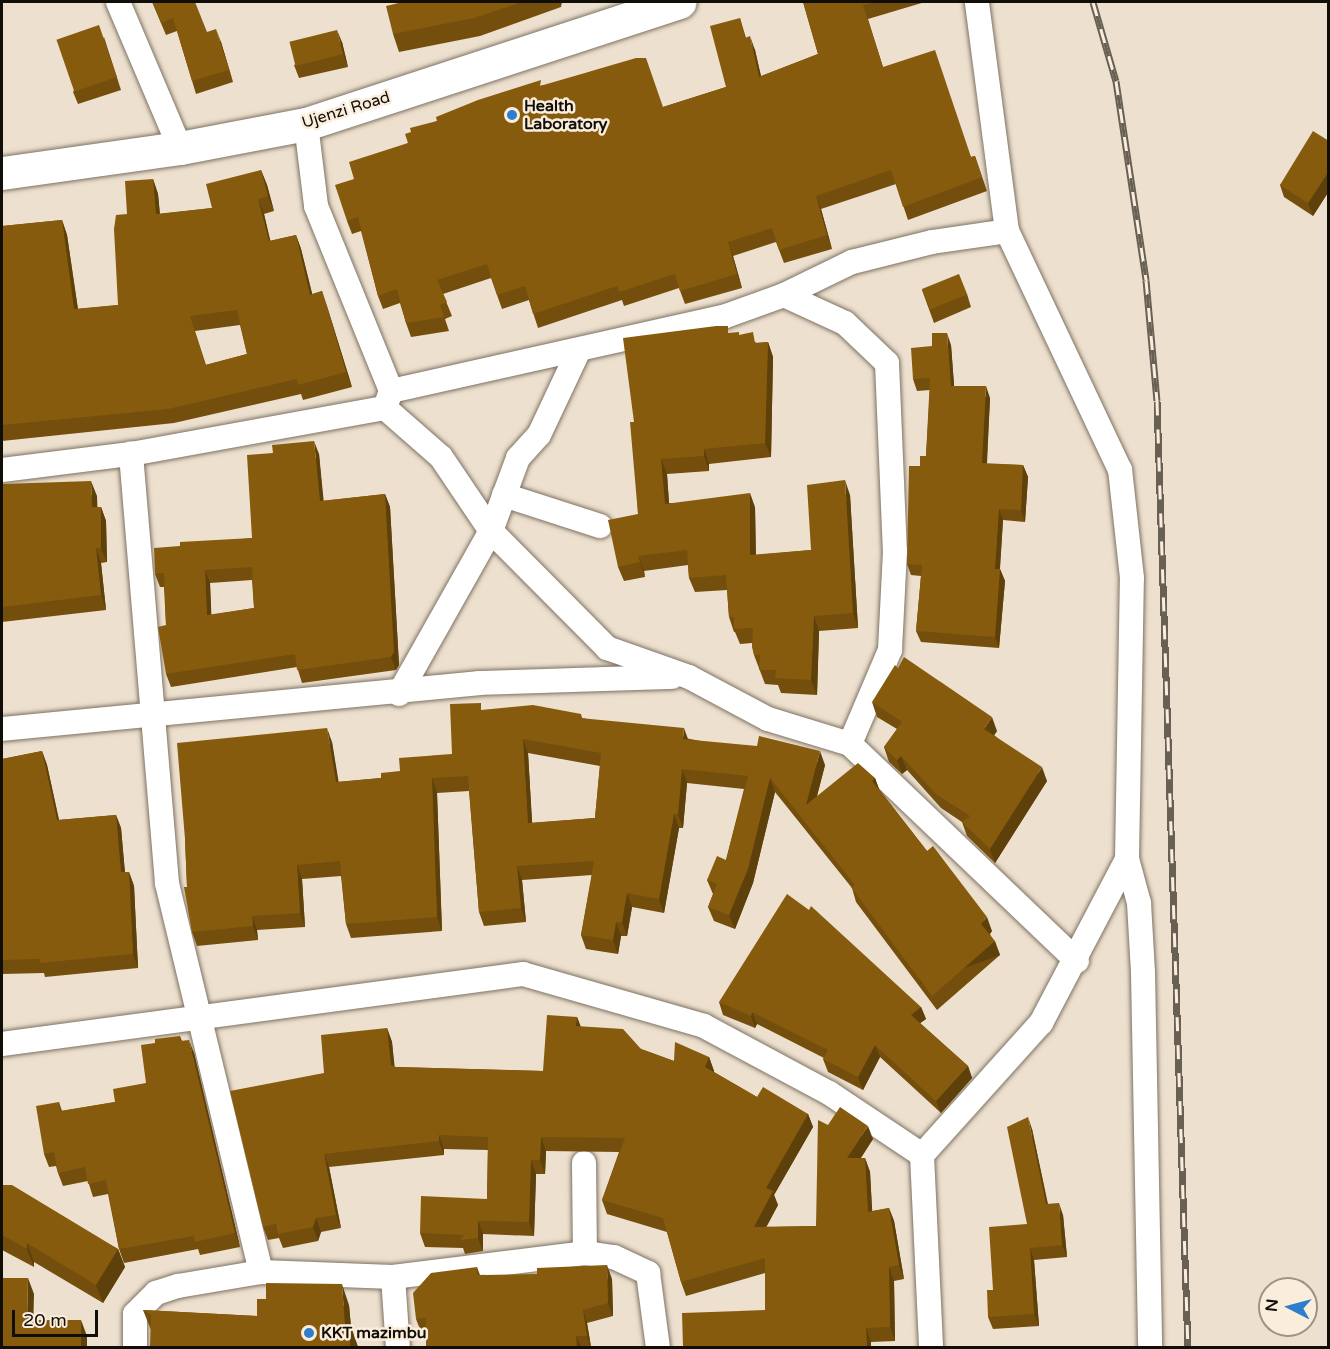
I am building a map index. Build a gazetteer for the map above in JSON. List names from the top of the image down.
{
  "streets": {
    "street": ["Ujenzi Road"]
  },
  "places": ["Health Laboratory", "KKT mazimbu"],
  "scale_bar": "20 m",
  "north": "left"
}
